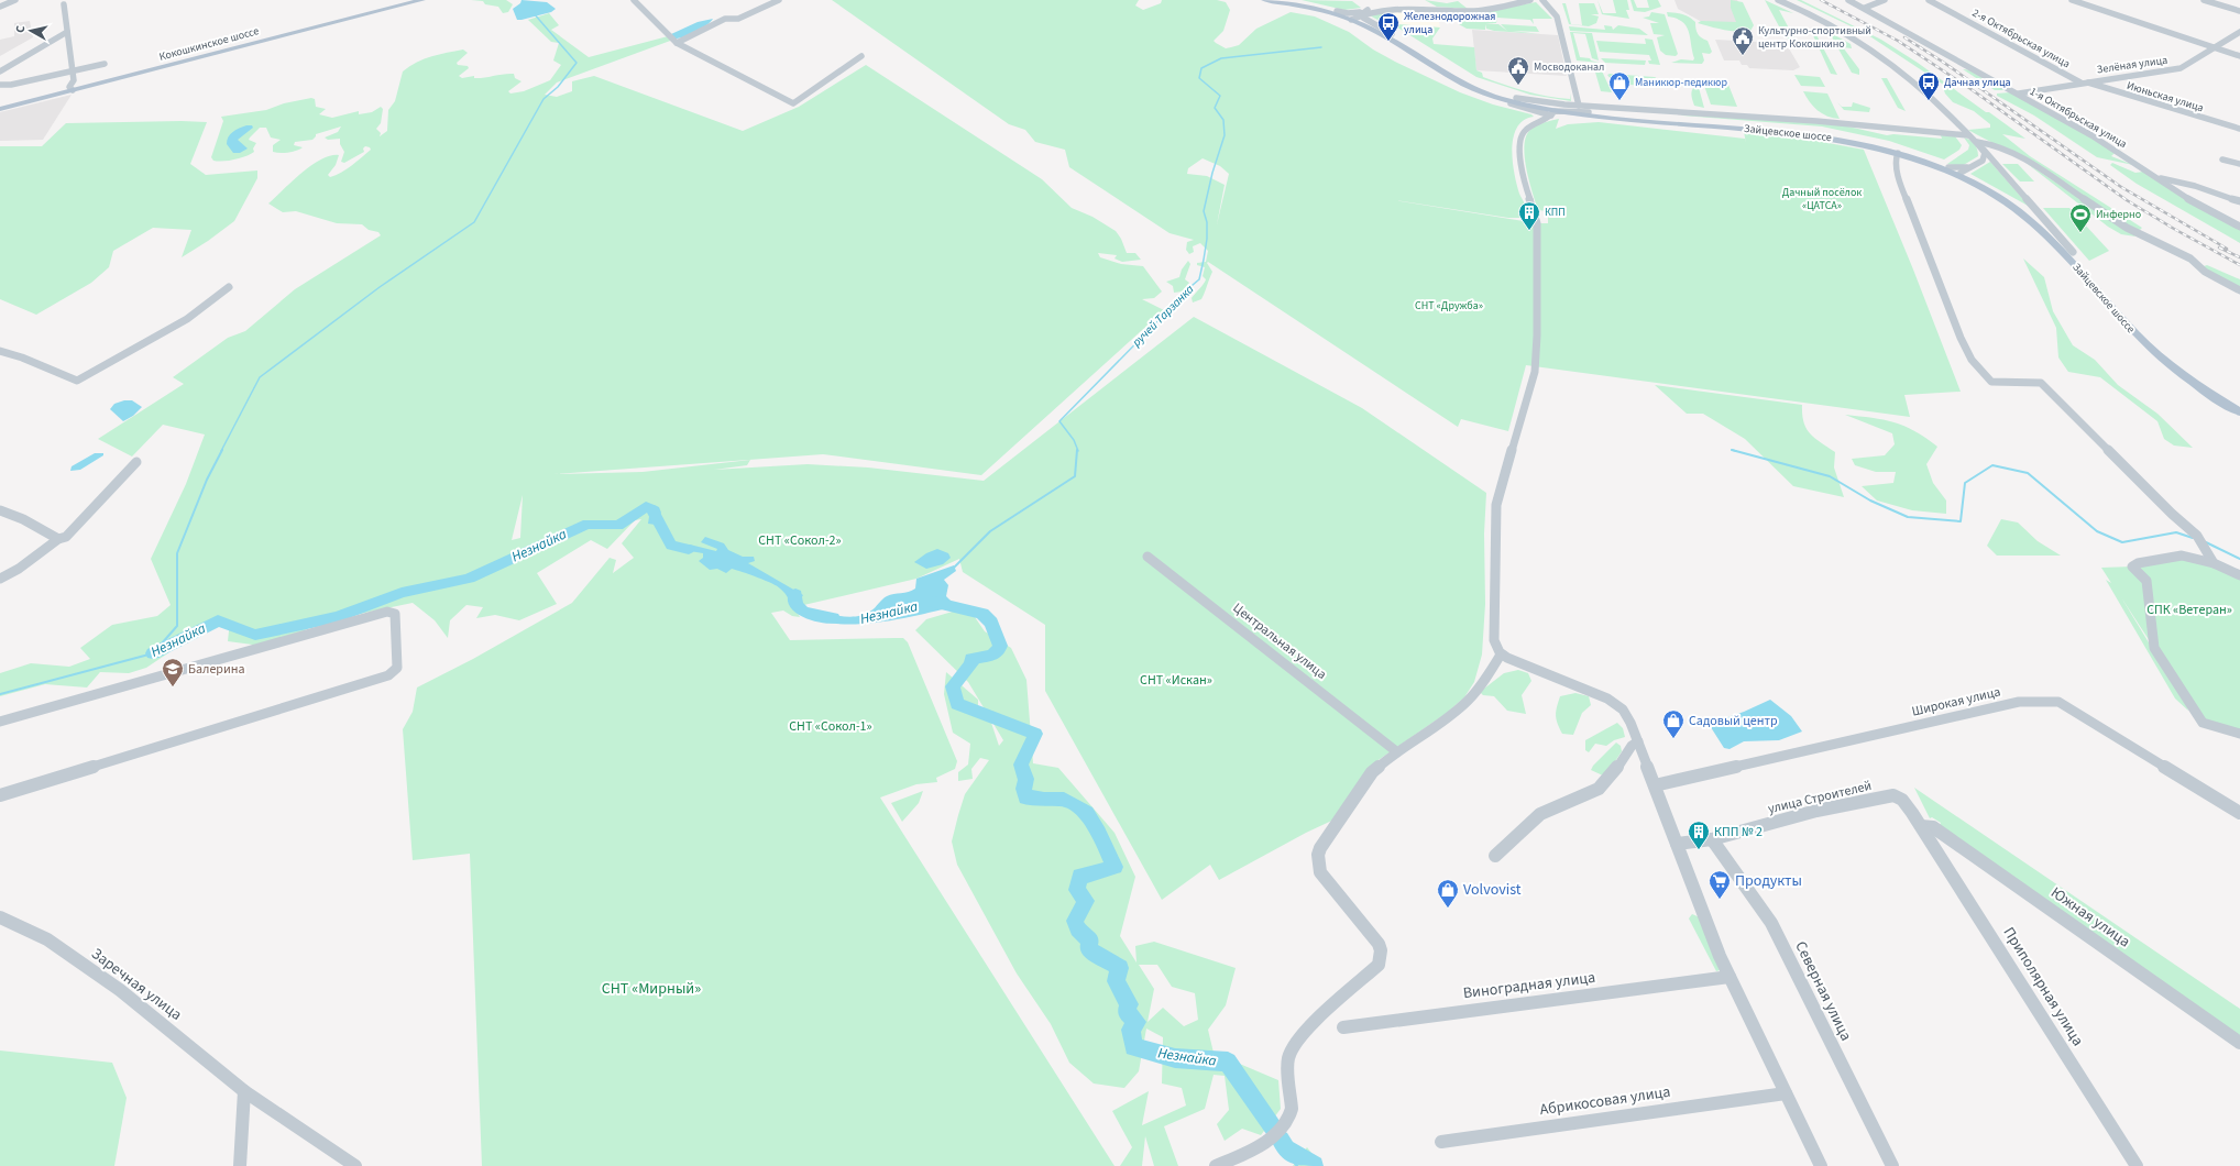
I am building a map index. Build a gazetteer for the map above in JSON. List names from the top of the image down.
{
  "streets": {
    "main road": ["Кокошкинское шоссе", "Зайцевское шоссе"],
    "street": [
      "2-я Октябрьская улица",
      "Зелёная улица",
      "Июньская улица",
      "1-я Октябрьская улица",
      "Центральная улица",
      "Широкая улица",
      "улица Строителей",
      "Южная улица",
      "Заречная улица",
      "Виноградная улица",
      "Приполярная улица",
      "Северная улица",
      "Абрикосовая улица"
    ]
  },
  "crossings": [
    ["2-я Октябрьская улица", "Зелёная улица"],
    ["2-я Октябрьская улица", "Июньская улица"],
    ["Зелёная улица", "Июньская улица"],
    ["Зелёная улица", "1-я Октябрьская улица"],
    ["улица Строителей", "Южная улица"],
    ["улица Строителей", "Приполярная улица"],
    ["улица Строителей", "Северная улица"],
    ["Южная улица", "Приполярная улица"]
  ],
  "water": ["ручей Тарзанка", "Незнайка"],
  "parks": [
    "Дачный посёлок «ЦАТСА»",
    "СНТ «Дружба»",
    "СНТ «Сокол-2»",
    "СПК «Ветеран»",
    "СНТ «Искан»",
    "СНТ «Сокол-1»",
    "СНТ «Мирный»"
  ],
  "places": {
    "bus stop": ["Железнодорожная улица", "Дачная улица"],
    "public building": ["Культурно-спортивный центр Кокошкино", "Мосводоканал"],
    "shop": ["Маникюр-педикюр", "Садовый центр", "Volvovist"],
    "building": ["КПП", "КПП № 2"],
    "sports": ["Инферно"],
    "school or university": ["Балерина"],
    "supermarket": ["Продукты"]
  },
  "north": "left"
}
